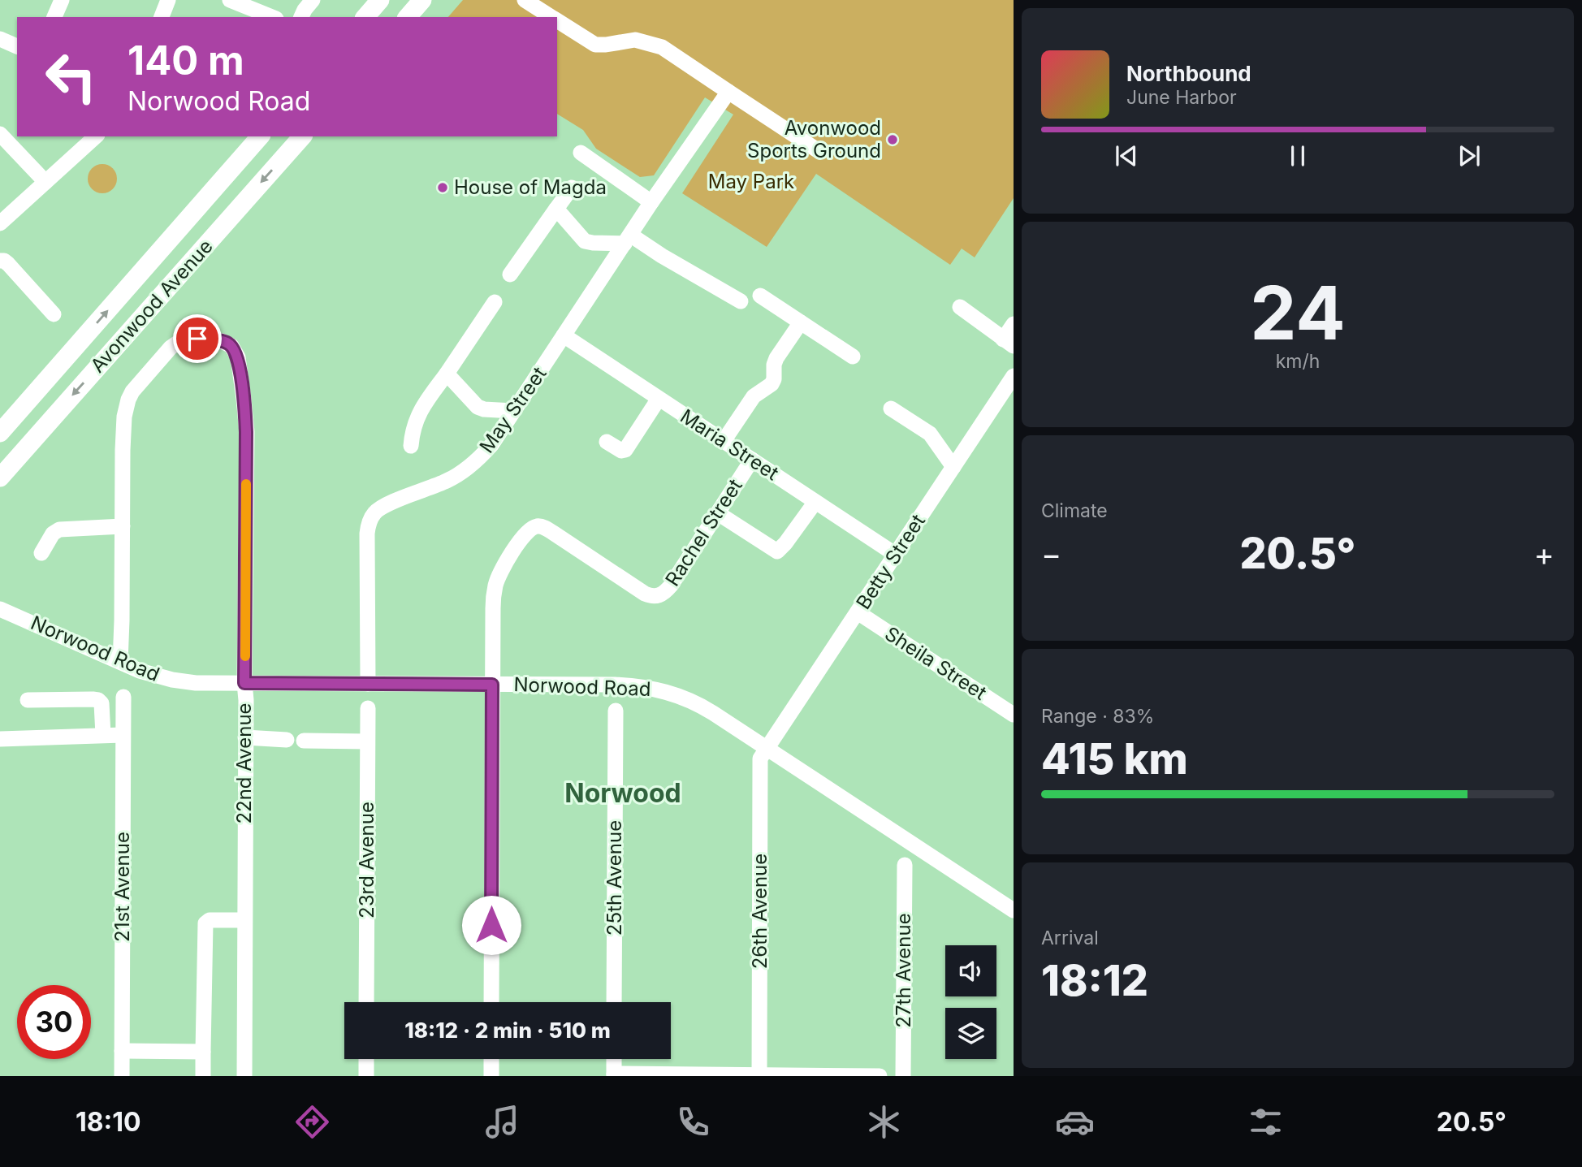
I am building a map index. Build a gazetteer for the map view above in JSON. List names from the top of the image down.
{
  "streets": {
    "main road": ["Avonwood Avenue"],
    "street": [
      "May Street",
      "Maria Street",
      "Rachel Street",
      "Betty Street",
      "Norwood Road",
      "Sheila Street",
      "22nd Avenue",
      "23rd Avenue",
      "25th Avenue",
      "21st Avenue",
      "26th Avenue",
      "27th Avenue"
    ]
  },
  "crossings": [
    ["May Street", "Maria Street"],
    ["May Street", "Norwood Road"],
    ["Maria Street", "Rachel Street"],
    ["Maria Street", "Betty Street"],
    ["Rachel Street", "Norwood Road"],
    ["Betty Street", "Norwood Road"],
    ["Betty Street", "Sheila Street"],
    ["Betty Street", "26th Avenue"],
    ["Norwood Road", "22nd Avenue"],
    ["Norwood Road", "26th Avenue"]
  ],
  "districts": ["Norwood"],
  "parks": ["May Park"],
  "places": ["Avonwood Sports Ground", "House of Magda"],
  "page": {
    "turn": ["140 m", "Norwood Road"],
    "song": ["Northbound", "June Harbor"],
    "tile": [
      ["24", "km/h"],
      "Climate",
      ["Range · 83%", "415 km"],
      ["Arrival", "18:12"]
    ],
    "heat": ["−", "20.5°", "+"],
    "limit": "30",
    "trip": "18:12 · 2 min · 510 m",
    "tabs": ["18:10", "20.5°"]
  }
}
